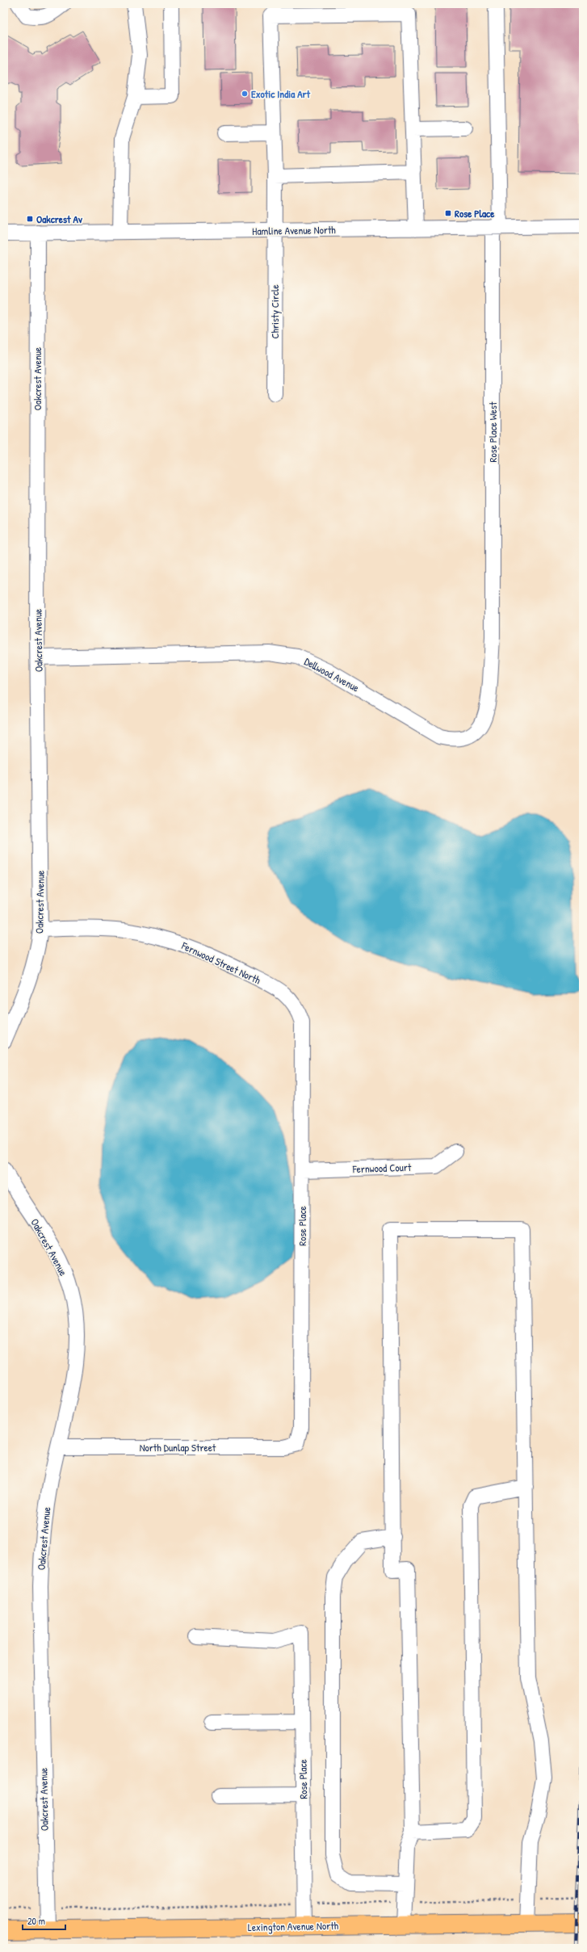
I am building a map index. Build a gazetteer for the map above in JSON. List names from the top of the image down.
{
  "streets": {
    "main road": ["Lexington Avenue North"],
    "street": [
      "Hamline Avenue North",
      "Christy Circle",
      "Oakcrest Avenue",
      "Rose Place West",
      "Dellwood Avenue",
      "Fernwood Street North",
      "Fernwood Court",
      "Rose Place",
      "North Dunlap Street"
    ]
  },
  "crossings": [
    ["Hamline Avenue North", "Christy Circle"],
    ["Hamline Avenue North", "Oakcrest Avenue"],
    ["Hamline Avenue North", "Rose Place West"],
    ["Oakcrest Avenue", "Dellwood Avenue"],
    ["Oakcrest Avenue", "Fernwood Street North"],
    ["Oakcrest Avenue", "North Dunlap Street"],
    ["Oakcrest Avenue", "Lexington Avenue North"],
    ["Rose Place West", "Dellwood Avenue"],
    ["Fernwood Street North", "Rose Place"],
    ["Fernwood Court", "Rose Place"],
    ["Rose Place", "North Dunlap Street"],
    ["Rose Place", "Lexington Avenue North"]
  ],
  "places": {
    "other": ["Exotic India Art"],
    "transit": ["Rose Place", "Oakcrest Av"]
  },
  "scale_bar": "20 m"
}
